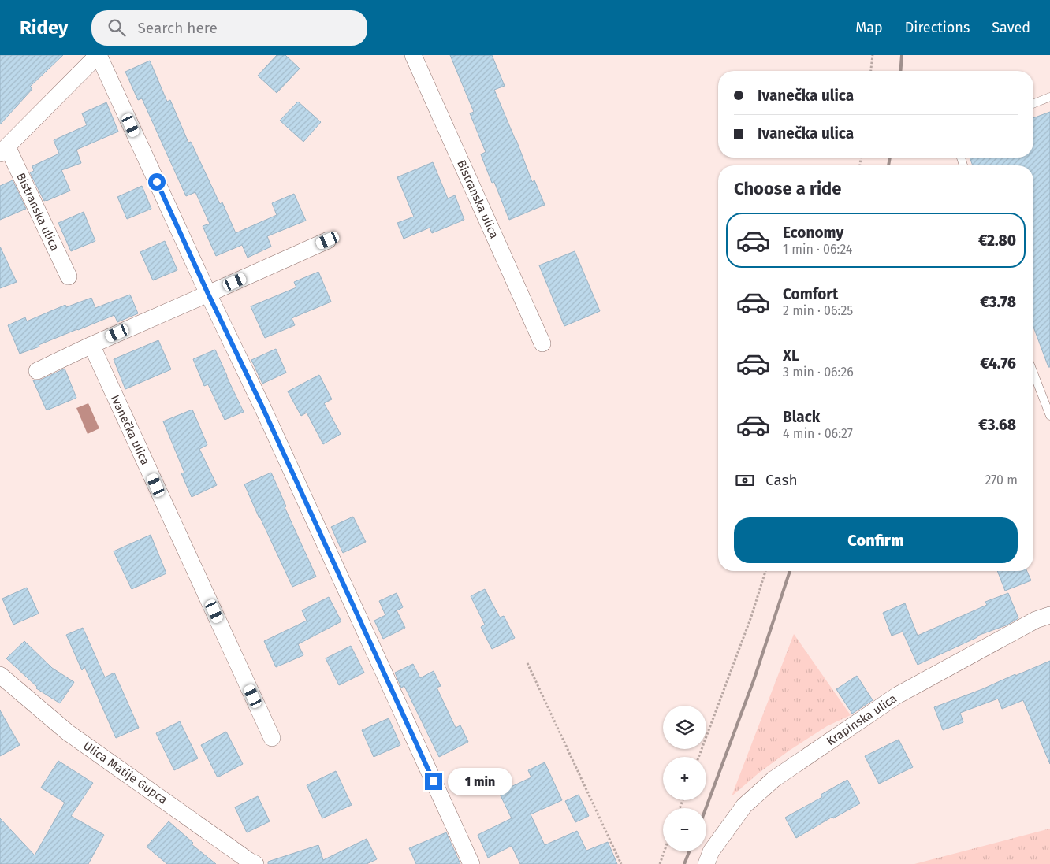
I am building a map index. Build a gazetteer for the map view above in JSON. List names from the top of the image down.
{
  "streets": {
    "street": [
      "Bistranska ulica",
      "Ivanečka ulica",
      "Krapinska ulica",
      "Ulica Matije Gupca"
    ]
  },
  "page": {
    "header": "Ridey",
    "search": "Search here",
    "nav": ["Map", "Directions", "Saved"],
    "banner": ["Ivanečka ulica", "Ivanečka ulica"],
    "heading": "Choose a ride",
    "list": [
      {
        "name": "Economy",
        "note": "1 min · 06:24",
        "value": "€2.80"
      },
      {
        "name": "Comfort",
        "note": "2 min · 06:25",
        "value": "€3.78"
      },
      {
        "name": "XL",
        "note": "3 min · 06:26",
        "value": "€4.76"
      },
      {
        "name": "Black",
        "note": "4 min · 06:27",
        "value": "€3.68"
      }
    ],
    "pay": ["Cash", "270 m"],
    "buttons": "Confirm",
    "map_buttons": ["+", "−"],
    "bubble": "1 min"
  }
}
